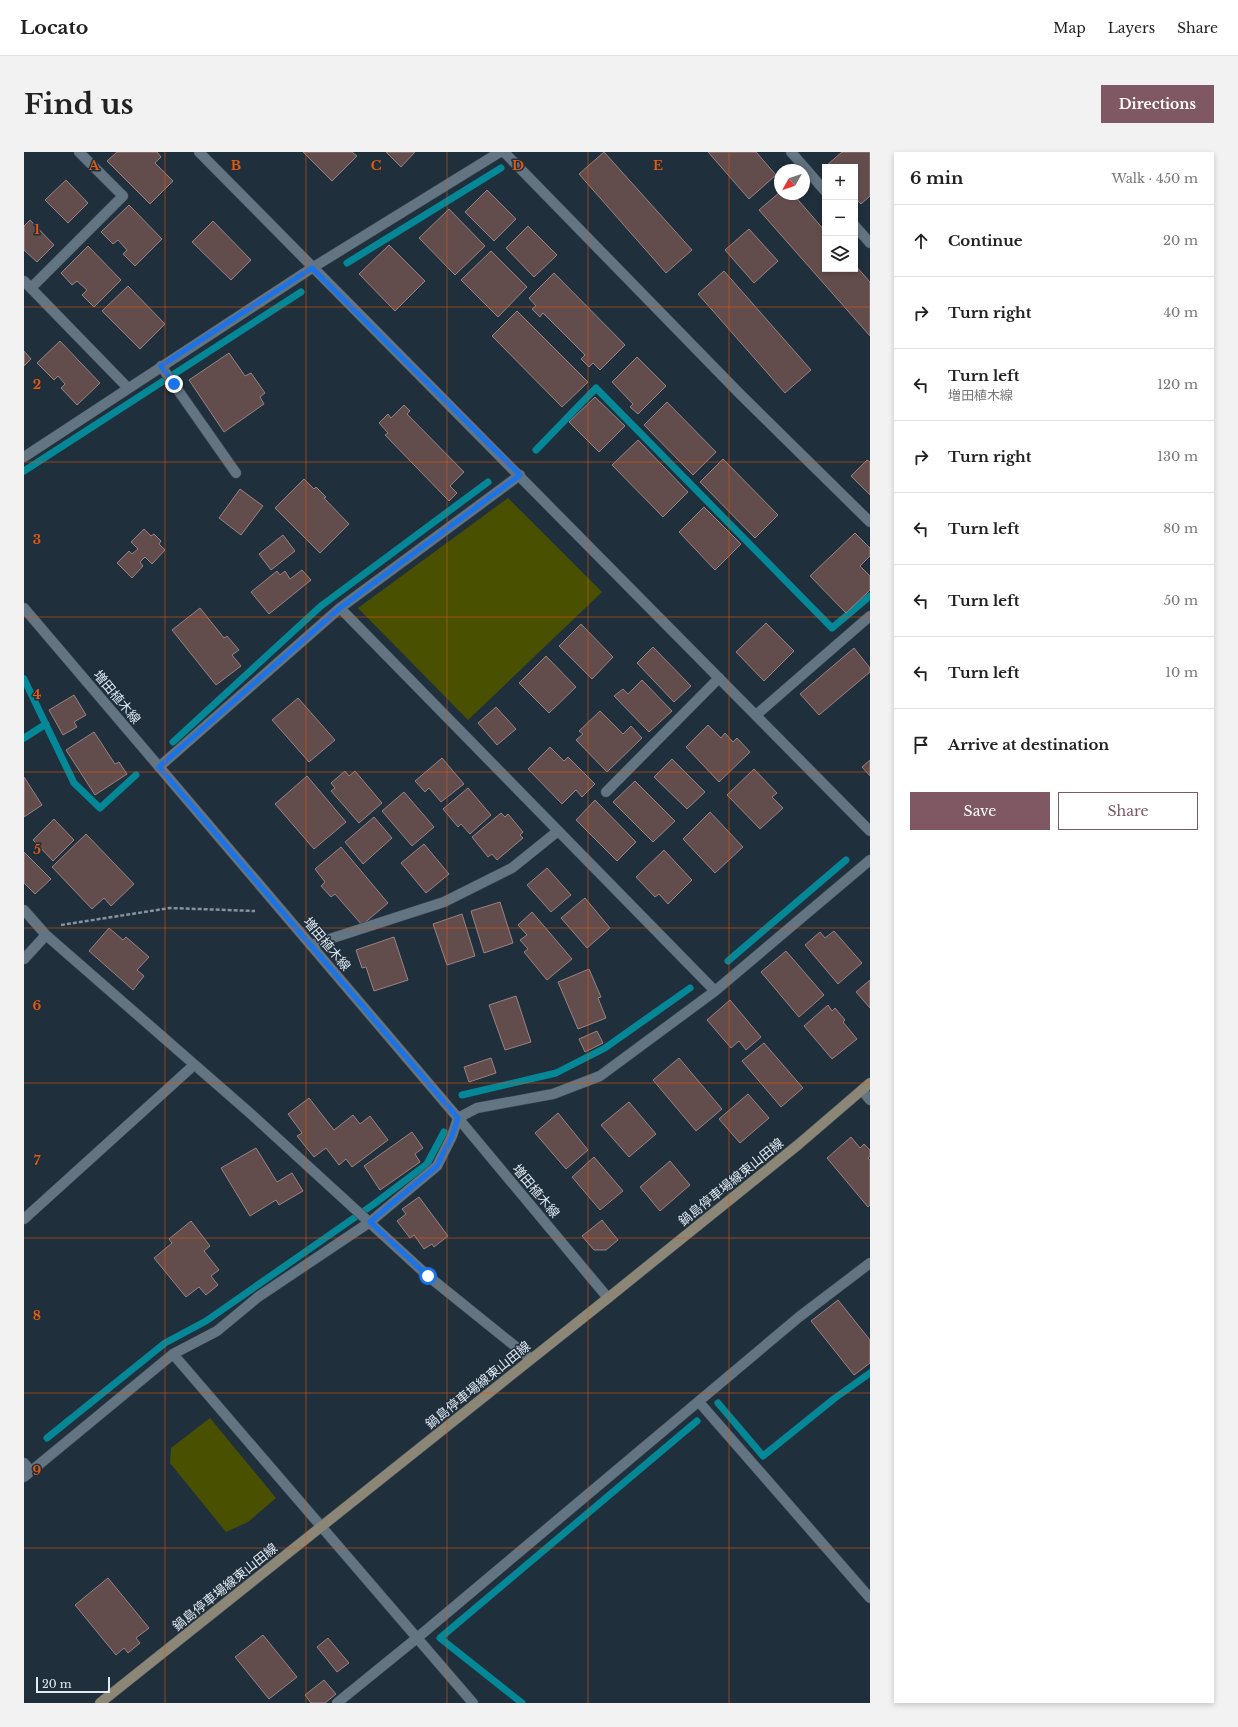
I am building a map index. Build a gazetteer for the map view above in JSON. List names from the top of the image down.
{
  "streets": {
    "main road": ["鍋島停車場線東山田線"],
    "street": ["増田植木線"]
  },
  "crossings": [
    ["増田植木線", "鍋島停車場線東山田線"]
  ],
  "scale_bar": "20 m",
  "north": "bottom left",
  "page": {
    "header": "Locato",
    "nav": ["Map", "Layers", "Share"],
    "buttons": [
      "Directions",
      ["Save", "Share"]
    ],
    "title": "Find us",
    "heading": ["6 min", "Walk · 450 m"],
    "map_buttons": ["+", "−"],
    "list": [
      ["Continue", "20 m"],
      ["Turn right", "40 m"],
      ["Turn left", "増田植木線", "120 m"],
      ["Turn right", "130 m"],
      ["Turn left", "80 m"],
      ["Turn left", "50 m"],
      ["Turn left", "10 m"],
      "Arrive at destination"
    ],
    "scale": "20 m"
  },
  "grid": {
    "columns": [
      "A",
      "B",
      "C",
      "D",
      "E"
    ],
    "rows": [
      "1",
      "2",
      "3",
      "4",
      "5",
      "6",
      "7",
      "8",
      "9"
    ]
  }
}
